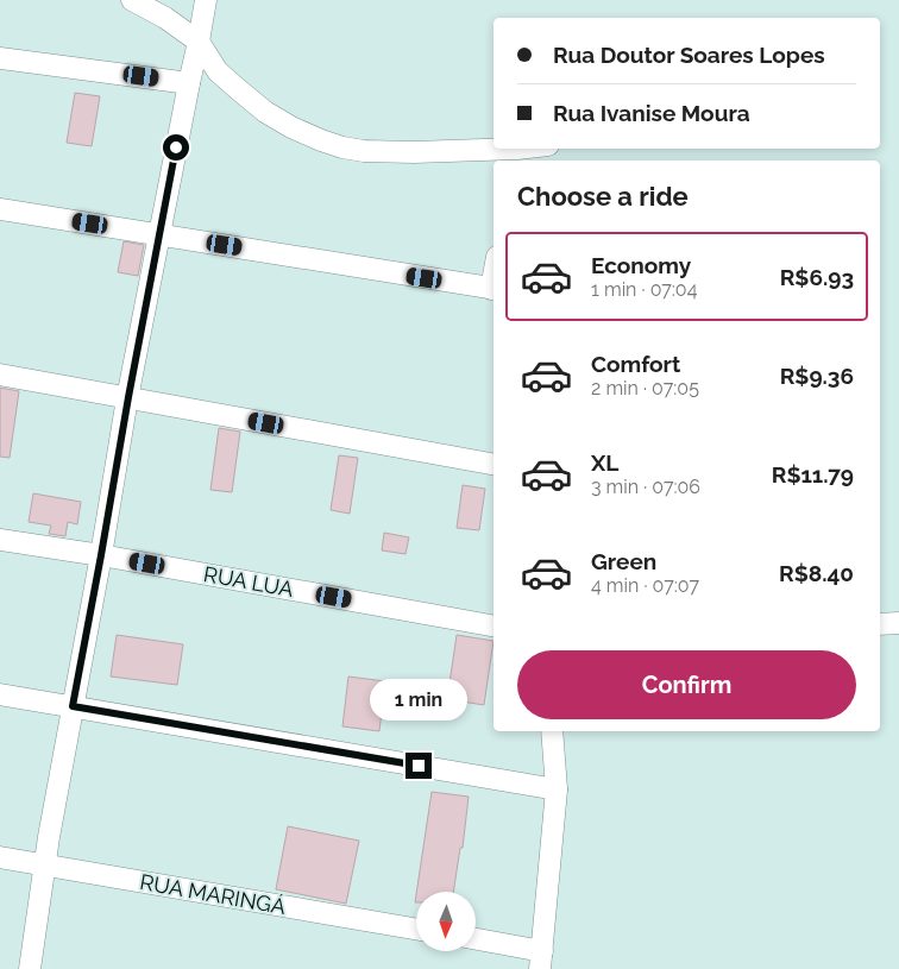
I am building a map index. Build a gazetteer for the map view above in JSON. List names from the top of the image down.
{
  "streets": {
    "street": ["RUA LUA", "RUA MARINGÁ"]
  },
  "north": "bottom",
  "page": {
    "banner": ["Rua Doutor Soares Lopes", "Rua Ivanise Moura"],
    "heading": "Choose a ride",
    "list": [
      {
        "name": "Economy",
        "note": "1 min · 07:04",
        "value": "R$6.93"
      },
      {
        "name": "Comfort",
        "note": "2 min · 07:05",
        "value": "R$9.36"
      },
      {
        "name": "XL",
        "note": "3 min · 07:06",
        "value": "R$11.79"
      },
      {
        "name": "Green",
        "note": "4 min · 07:07",
        "value": "R$8.40"
      }
    ],
    "buttons": "Confirm",
    "bubble": "1 min"
  }
}
